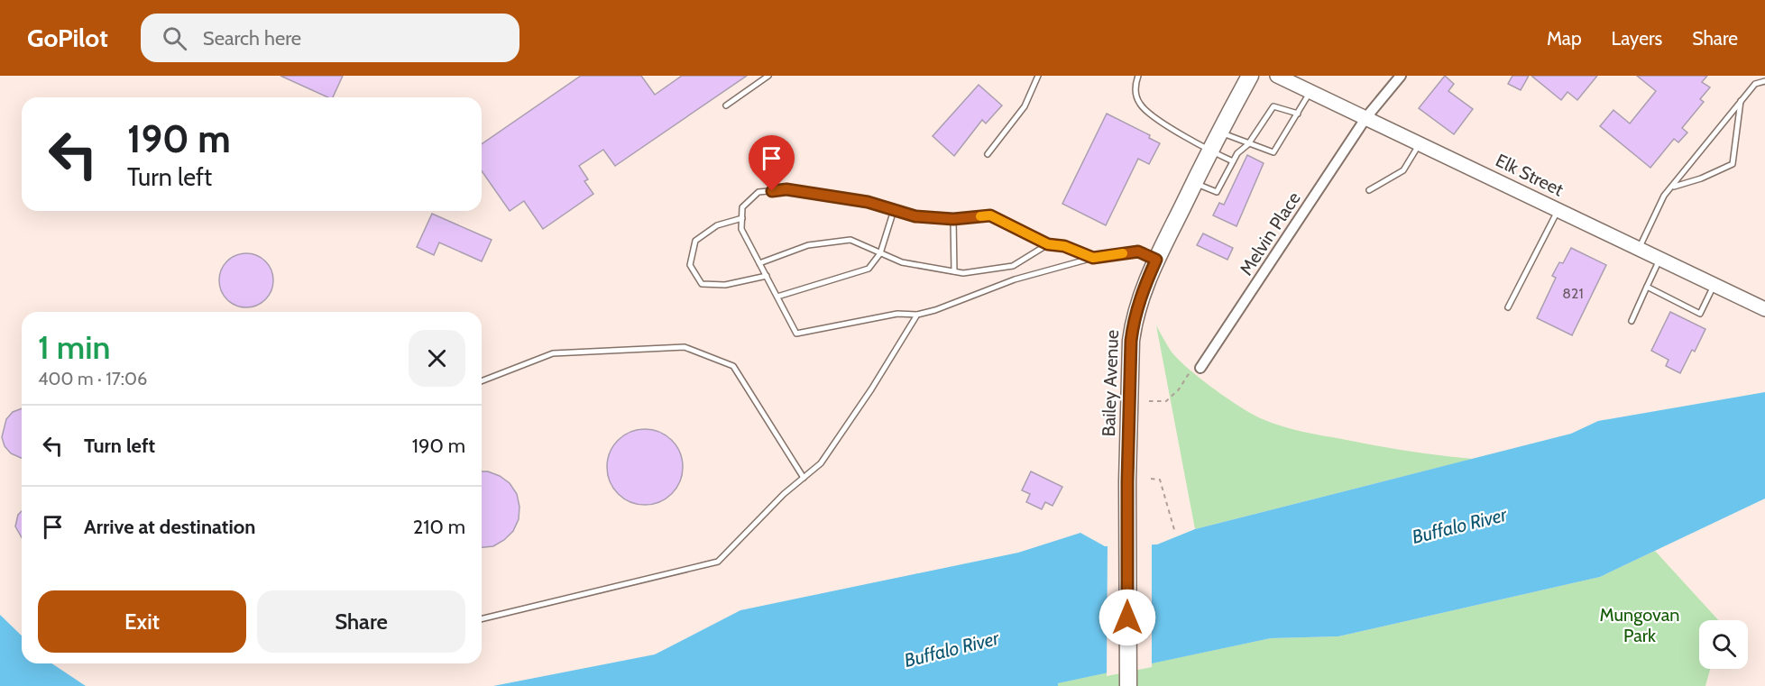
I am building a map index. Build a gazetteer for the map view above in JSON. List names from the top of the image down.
{
  "streets": {
    "main road": ["Elk Street", "Bailey Avenue"],
    "street": ["Melvin Place"]
  },
  "crossings": [
    ["Elk Street", "Melvin Place"]
  ],
  "water": ["Buffalo River"],
  "parks": ["Mungovan Park"],
  "house_numbers": ["821"],
  "page": {
    "header": "GoPilot",
    "search": "Search here",
    "nav": ["Map", "Layers", "Share"],
    "turn": ["190 m", "Turn left"],
    "heading": ["1 min", "400 m · 17:06"],
    "list": [
      {
        "name": "Turn left",
        "value": "190 m"
      },
      {
        "name": "Arrive at destination",
        "value": "210 m"
      }
    ],
    "buttons": ["Exit", "Share"]
  }
}
